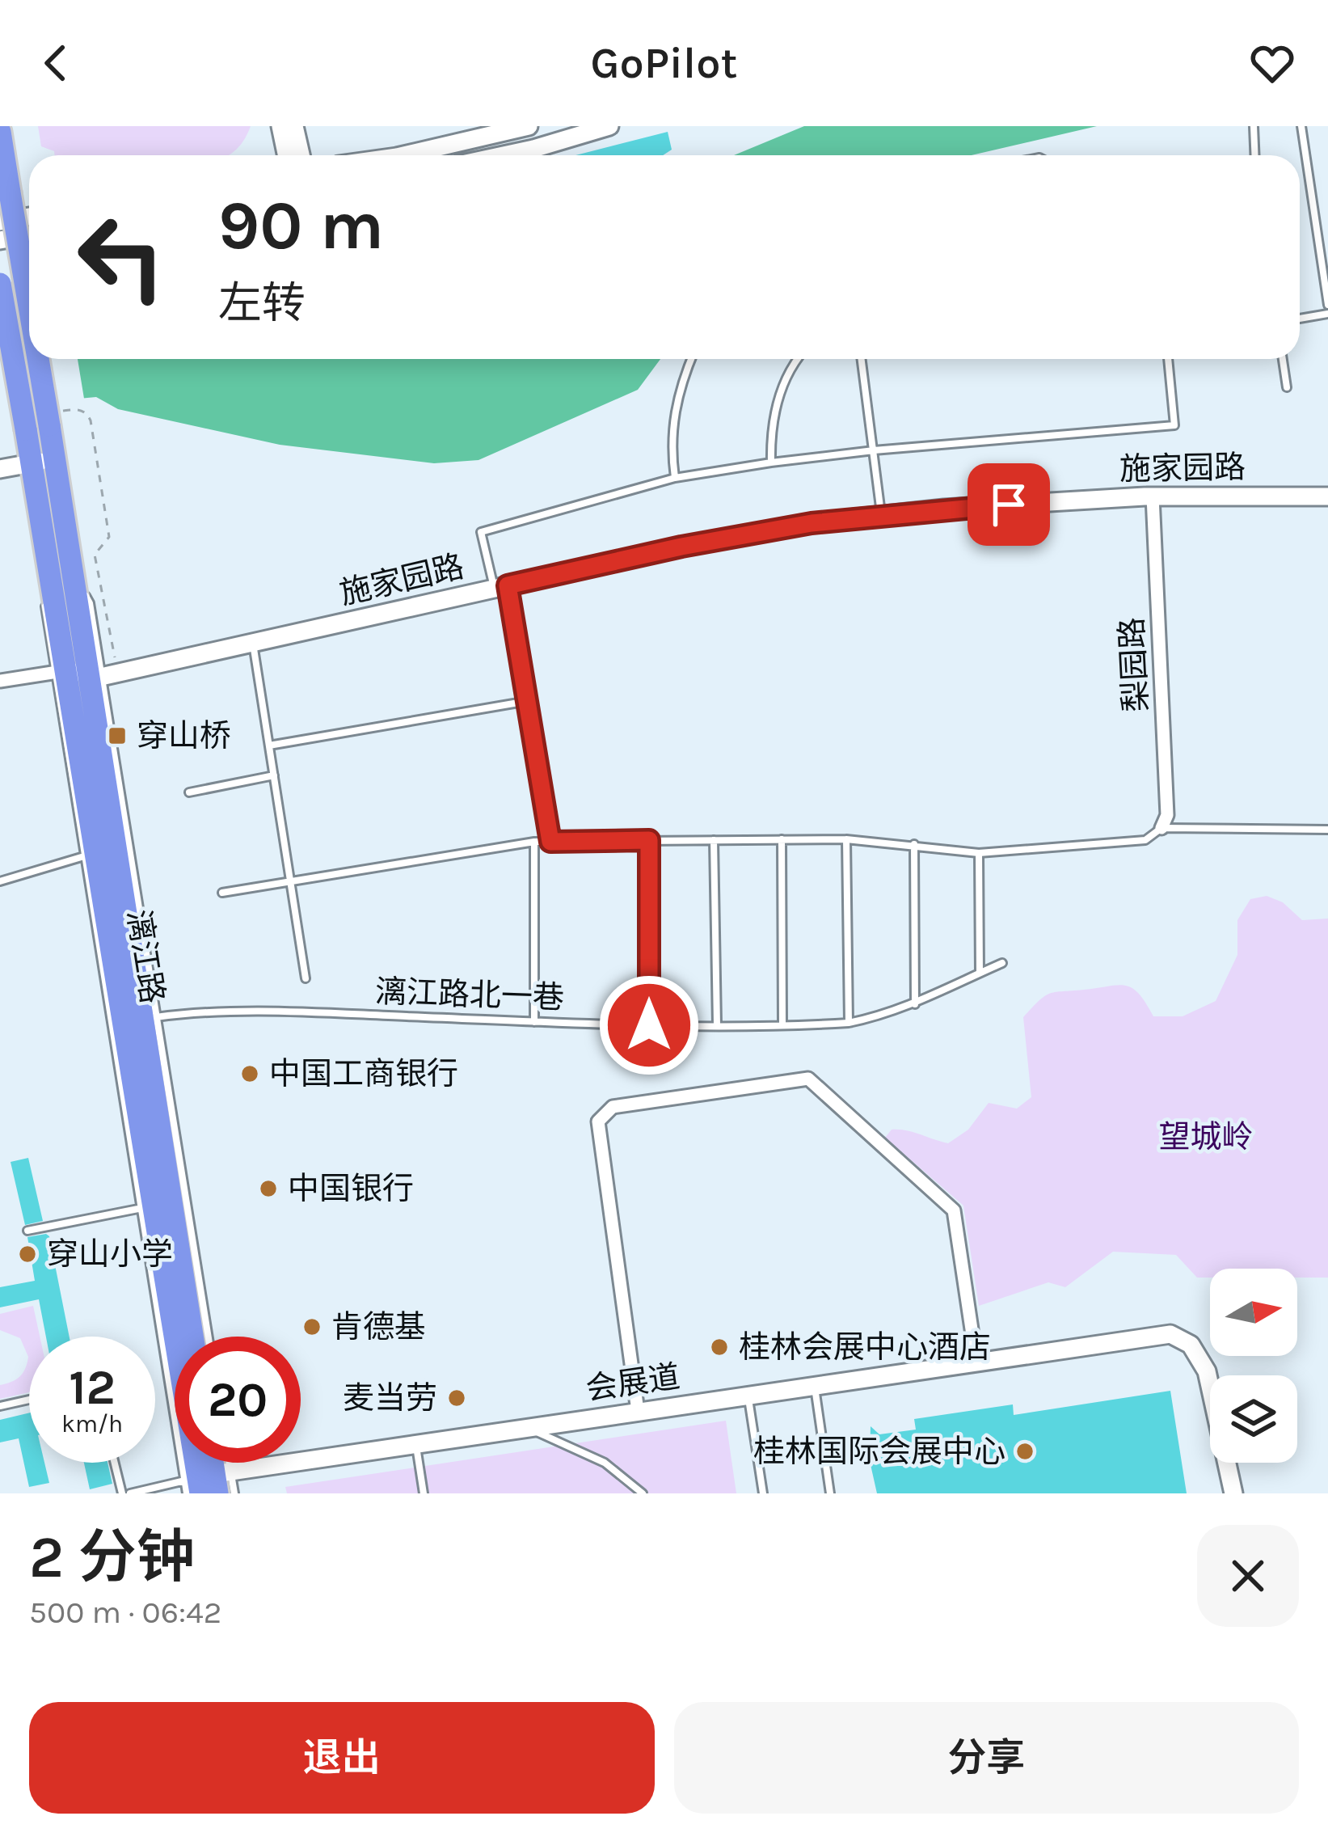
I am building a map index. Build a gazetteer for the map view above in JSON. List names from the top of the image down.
{
  "streets": {
    "highway": ["漓江路"],
    "street": ["施家园路", "梨园路", "会展道"],
    "lane": ["漓江路北一巷"]
  },
  "crossings": [
    ["施家园路", "梨园路"],
    ["施家园路", "漓江路"],
    ["漓江路", "会展道"]
  ],
  "parks": ["望城岭"],
  "places": {
    "transit": ["穿山桥"],
    "other": [
      "中国工商银行",
      "中国银行",
      "穿山小学",
      "肯德基",
      "桂林会展中心酒店",
      "麦当劳",
      "桂林国际会展中心"
    ]
  },
  "north": "right",
  "page": {
    "header": "GoPilot",
    "turn": ["90 m", "左转"],
    "speed": "12 km/h",
    "limit": "20",
    "heading": ["2 分钟", "500 m · 06:42"],
    "buttons": ["退出", "分享"]
  }
}
